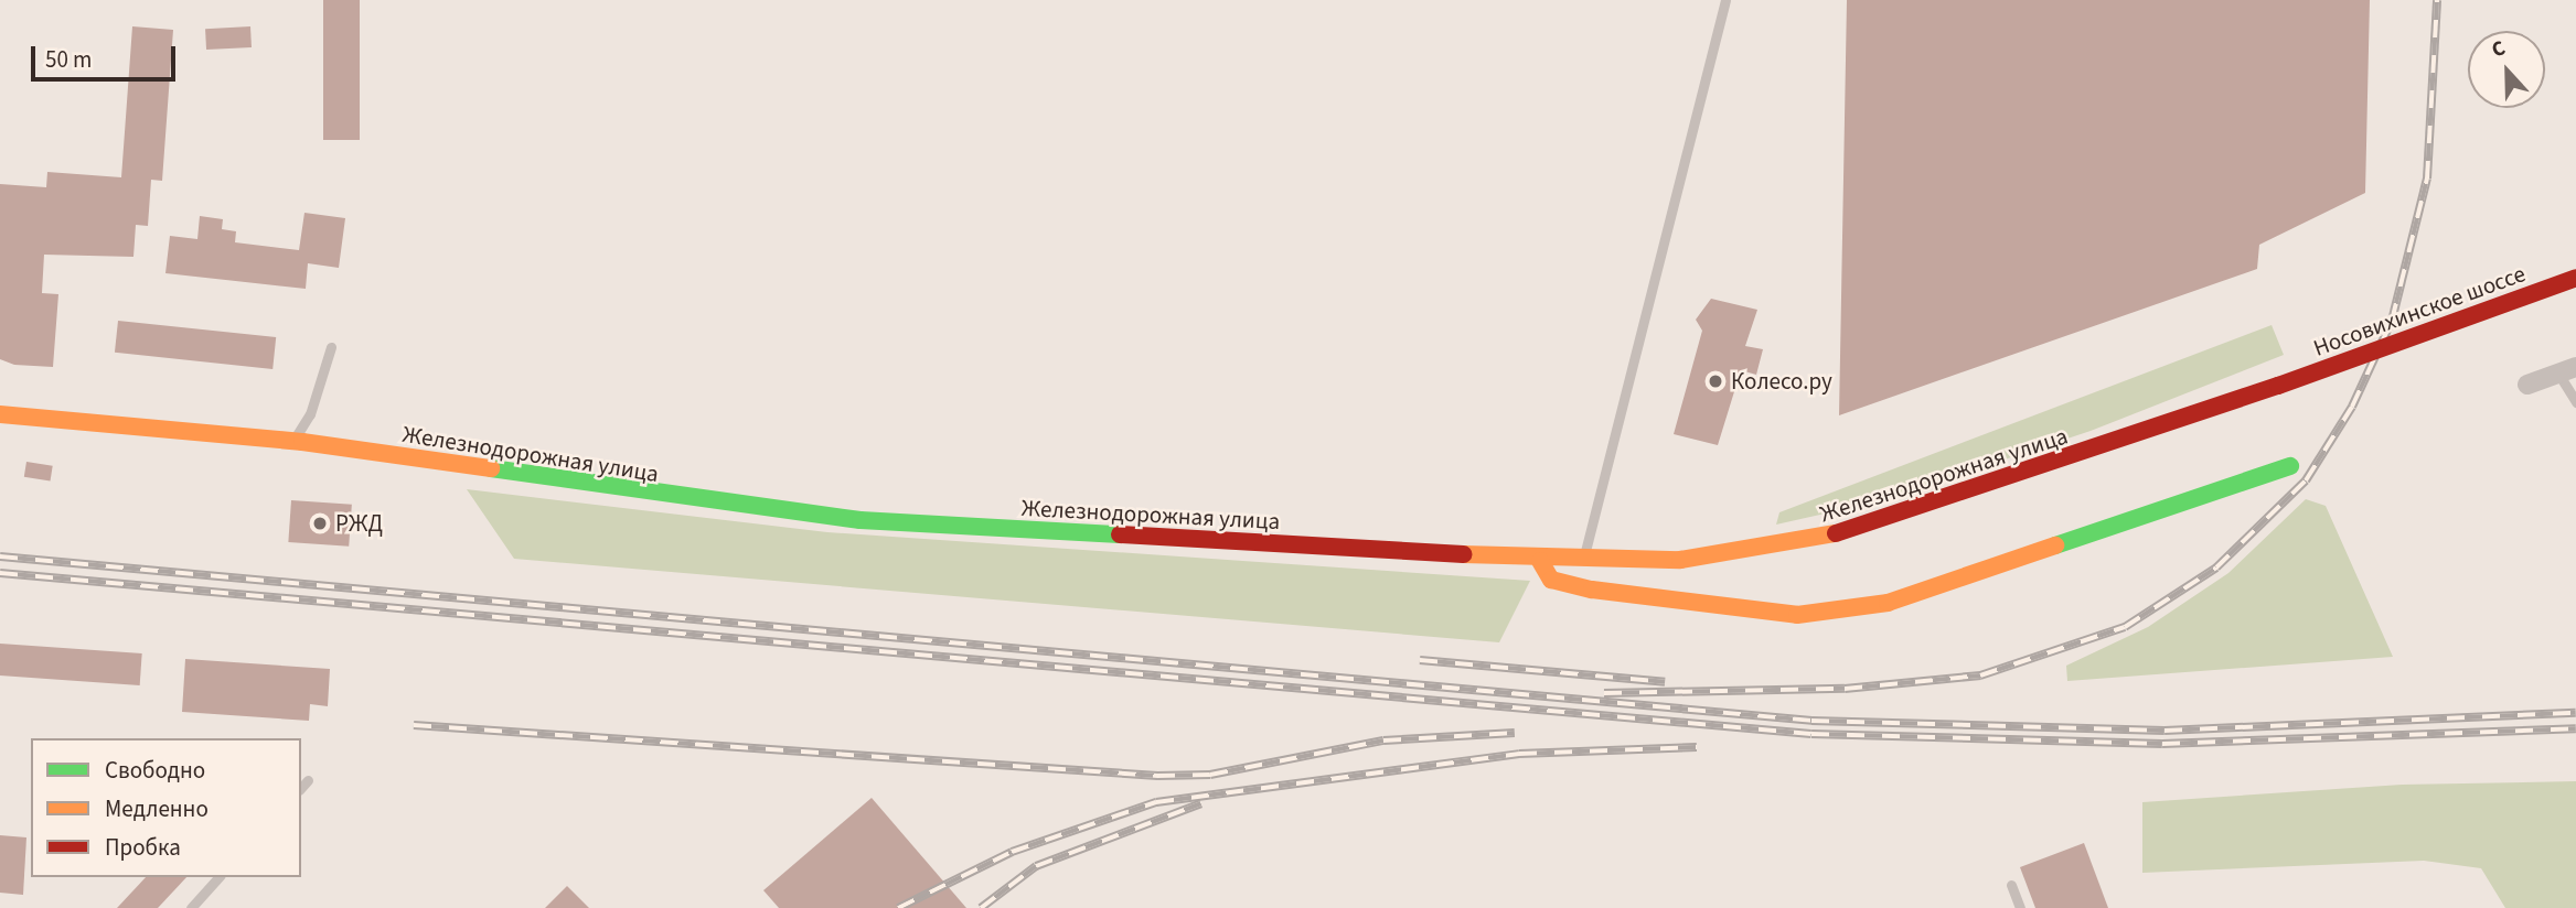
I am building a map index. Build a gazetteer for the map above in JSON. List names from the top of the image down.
{
  "streets": {
    "main road": ["Носовихинское шоссе", "Железнодорожная улица"]
  },
  "crossings": [
    ["Носовихинское шоссе", "Железнодорожная улица"]
  ],
  "places": ["Колесо.ру", "РЖД"],
  "legend": ["Свободно", "Медленно", "Пробка"],
  "scale_bar": "50 m",
  "north": "top"
}
